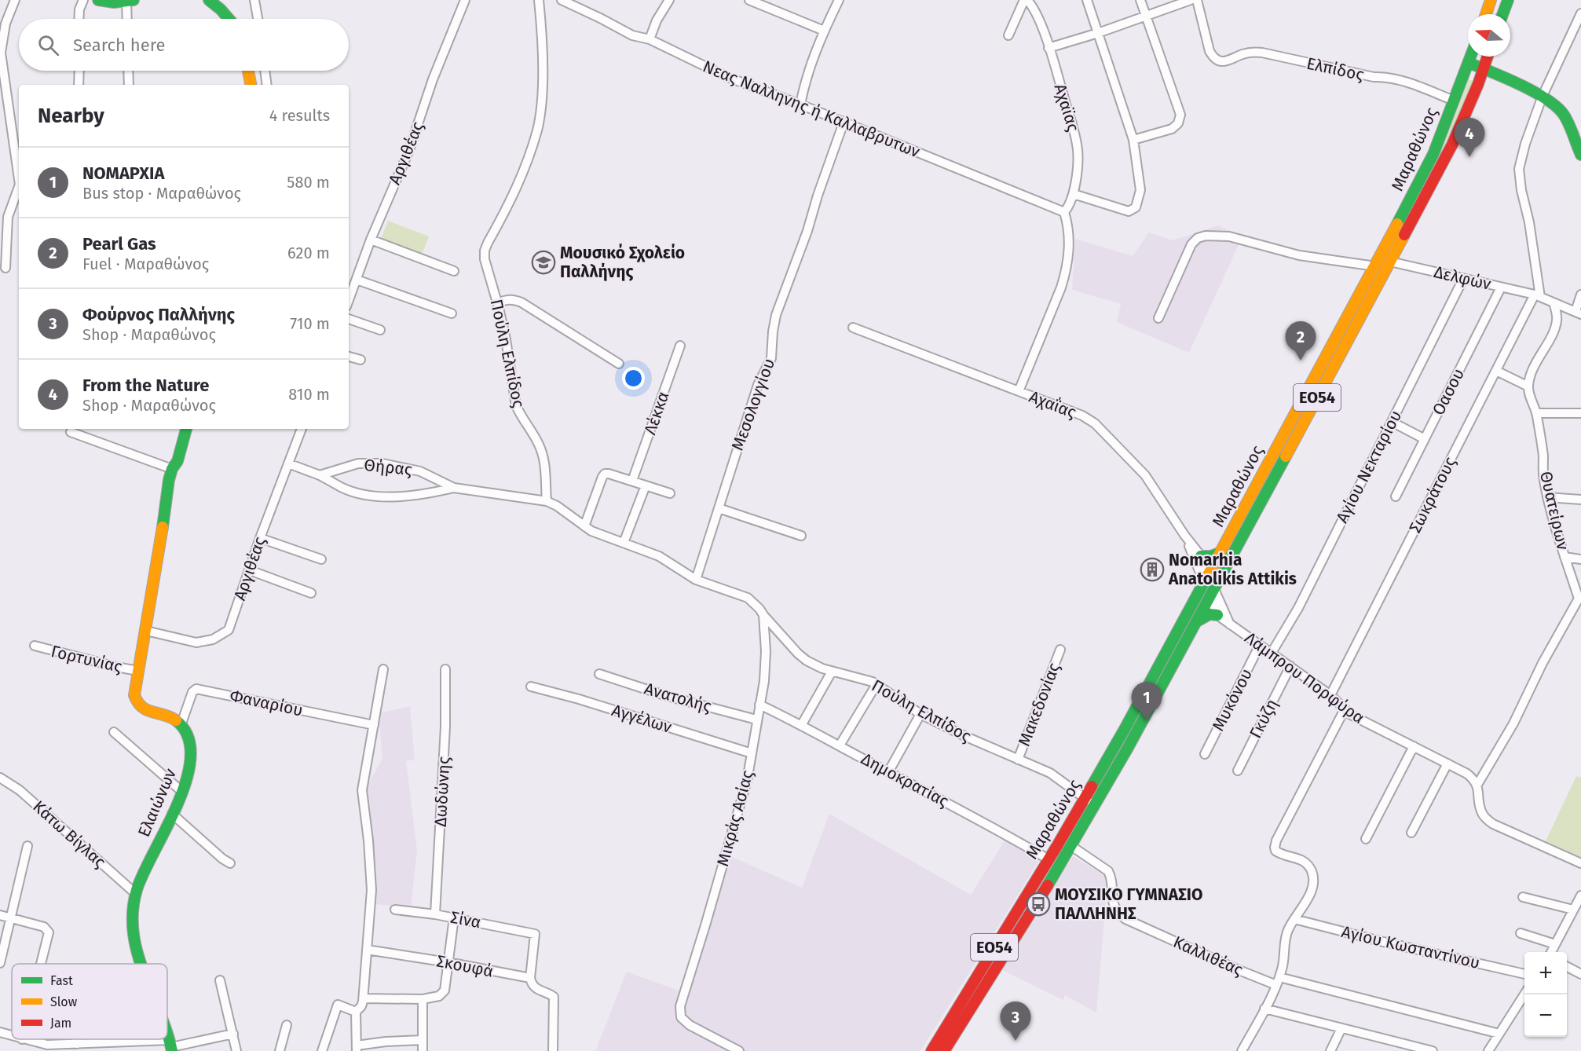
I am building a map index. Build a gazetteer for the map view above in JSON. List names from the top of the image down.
{
  "streets": {
    "main road": ["Μαραθώνος", "ΕΟ54", "Ελαιώνων"],
    "street": [
      "Ελπίδος",
      "Αχαϊας",
      "Νεας Nαλληνης ή Καλλαβρυτων",
      "Αργιθέας",
      "Δελφών",
      "Πούλη Ελπίδος",
      "Οασου",
      "Μεσολογγίου",
      "Αχαΐας",
      "Λέκκα",
      "Αγίου Νεκταρίου",
      "Θήρας",
      "Σωκράτους",
      "Θυατείρων",
      "Γορτυνίας",
      "Λάμπρου Πορφύρα",
      "Ανατολής",
      "Μυκόνου",
      "Φαναρίου",
      "Μακεδονίας",
      "Αγγέλων",
      "Γκύζη",
      "Δημοκρατίας",
      "Δωδώνης",
      "Μικράς Ασίας",
      "Κάτω Βίγλας",
      "Σίνα",
      "Αγίου Κωσταντίνου",
      "Καλλιθέας",
      "Σκουφά"
    ]
  },
  "crossings": [
    ["Ελπίδος", "Μαραθώνος"],
    ["Αχαϊας", "Νεας Nαλληνης ή Καλλαβρυτων"],
    ["Αχαϊας", "Αχαΐας"],
    ["Νεας Nαλληνης ή Καλλαβρυτων", "Μεσολογγίου"],
    ["Νεας Nαλληνης ή Καλλαβρυτων", "Αχαΐας"],
    ["Μαραθώνος", "Δελφών"],
    ["Μαραθώνος", "Πούλη Ελπίδος"],
    ["Μαραθώνος", "Αχαΐας"],
    ["Μαραθώνος", "Λάμπρου Πορφύρα"],
    ["Μαραθώνος", "Δημοκρατίας"],
    ["Μαραθώνος", "Καλλιθέας"],
    ["Αργιθέας", "Θήρας"],
    ["Δελφών", "Οασου"],
    ["Δελφών", "Αγίου Νεκταρίου"],
    ["Δελφών", "Σωκράτους"],
    ["Πούλη Ελπίδος", "Μεσολογγίου"],
    ["Πούλη Ελπίδος", "Θήρας"],
    ["Πούλη Ελπίδος", "Μακεδονίας"],
    ["Πούλη Ελπίδος", "Μικράς Ασίας"],
    ["Αχαΐας", "Λάμπρου Πορφύρα"],
    ["Αγίου Νεκταρίου", "Λάμπρου Πορφύρα"],
    ["Σωκράτους", "Λάμπρου Πορφύρα"],
    ["Θυατείρων", "Λάμπρου Πορφύρα"],
    ["Λάμπρου Πορφύρα", "Μυκόνου"],
    ["Λάμπρου Πορφύρα", "Γκύζη"],
    ["Ανατολής", "Μικράς Ασίας"],
    ["Φαναρίου", "Ελαιώνων"],
    ["Αγγέλων", "Μικράς Ασίας"],
    ["Δημοκρατίας", "Μικράς Ασίας"],
    ["Δωδώνης", "Σίνα"],
    ["Ελαιώνων", "Κάτω Βίγλας"],
    ["Σίνα", "Σκουφά"]
  ],
  "places": {
    "school or university": ["Μουσικό Σχολείο Παλλήνης"],
    "building": ["Nomarhia Anatolikis Attikis"],
    "bus stop": ["ΜΟΥΣΙΚΟ ΓΥΜΝΑΣΙΟ ΠΑΛΛΗΝΗΣ"]
  },
  "legend": ["Fast", "Slow", "Jam"],
  "north": "left",
  "page": {
    "search": "Search here",
    "heading": ["Nearby", "4 results"],
    "pins": [
      "4",
      "2",
      "1",
      "3"
    ],
    "list": [
      {
        "mark": "1",
        "name": "ΝΟΜΑΡΧΙΑ",
        "note": "Bus stop · Μαραθώνος",
        "value": "580 m"
      },
      {
        "mark": "2",
        "name": "Pearl Gas",
        "note": "Fuel · Μαραθώνος",
        "value": "620 m"
      },
      {
        "mark": "3",
        "name": "Φούρνος Παλλήνης",
        "note": "Shop · Μαραθώνος",
        "value": "710 m"
      },
      {
        "mark": "4",
        "name": "From the Nature",
        "note": "Shop · Μαραθώνος",
        "value": "810 m"
      }
    ],
    "map_buttons": ["+", "−"]
  }
}
